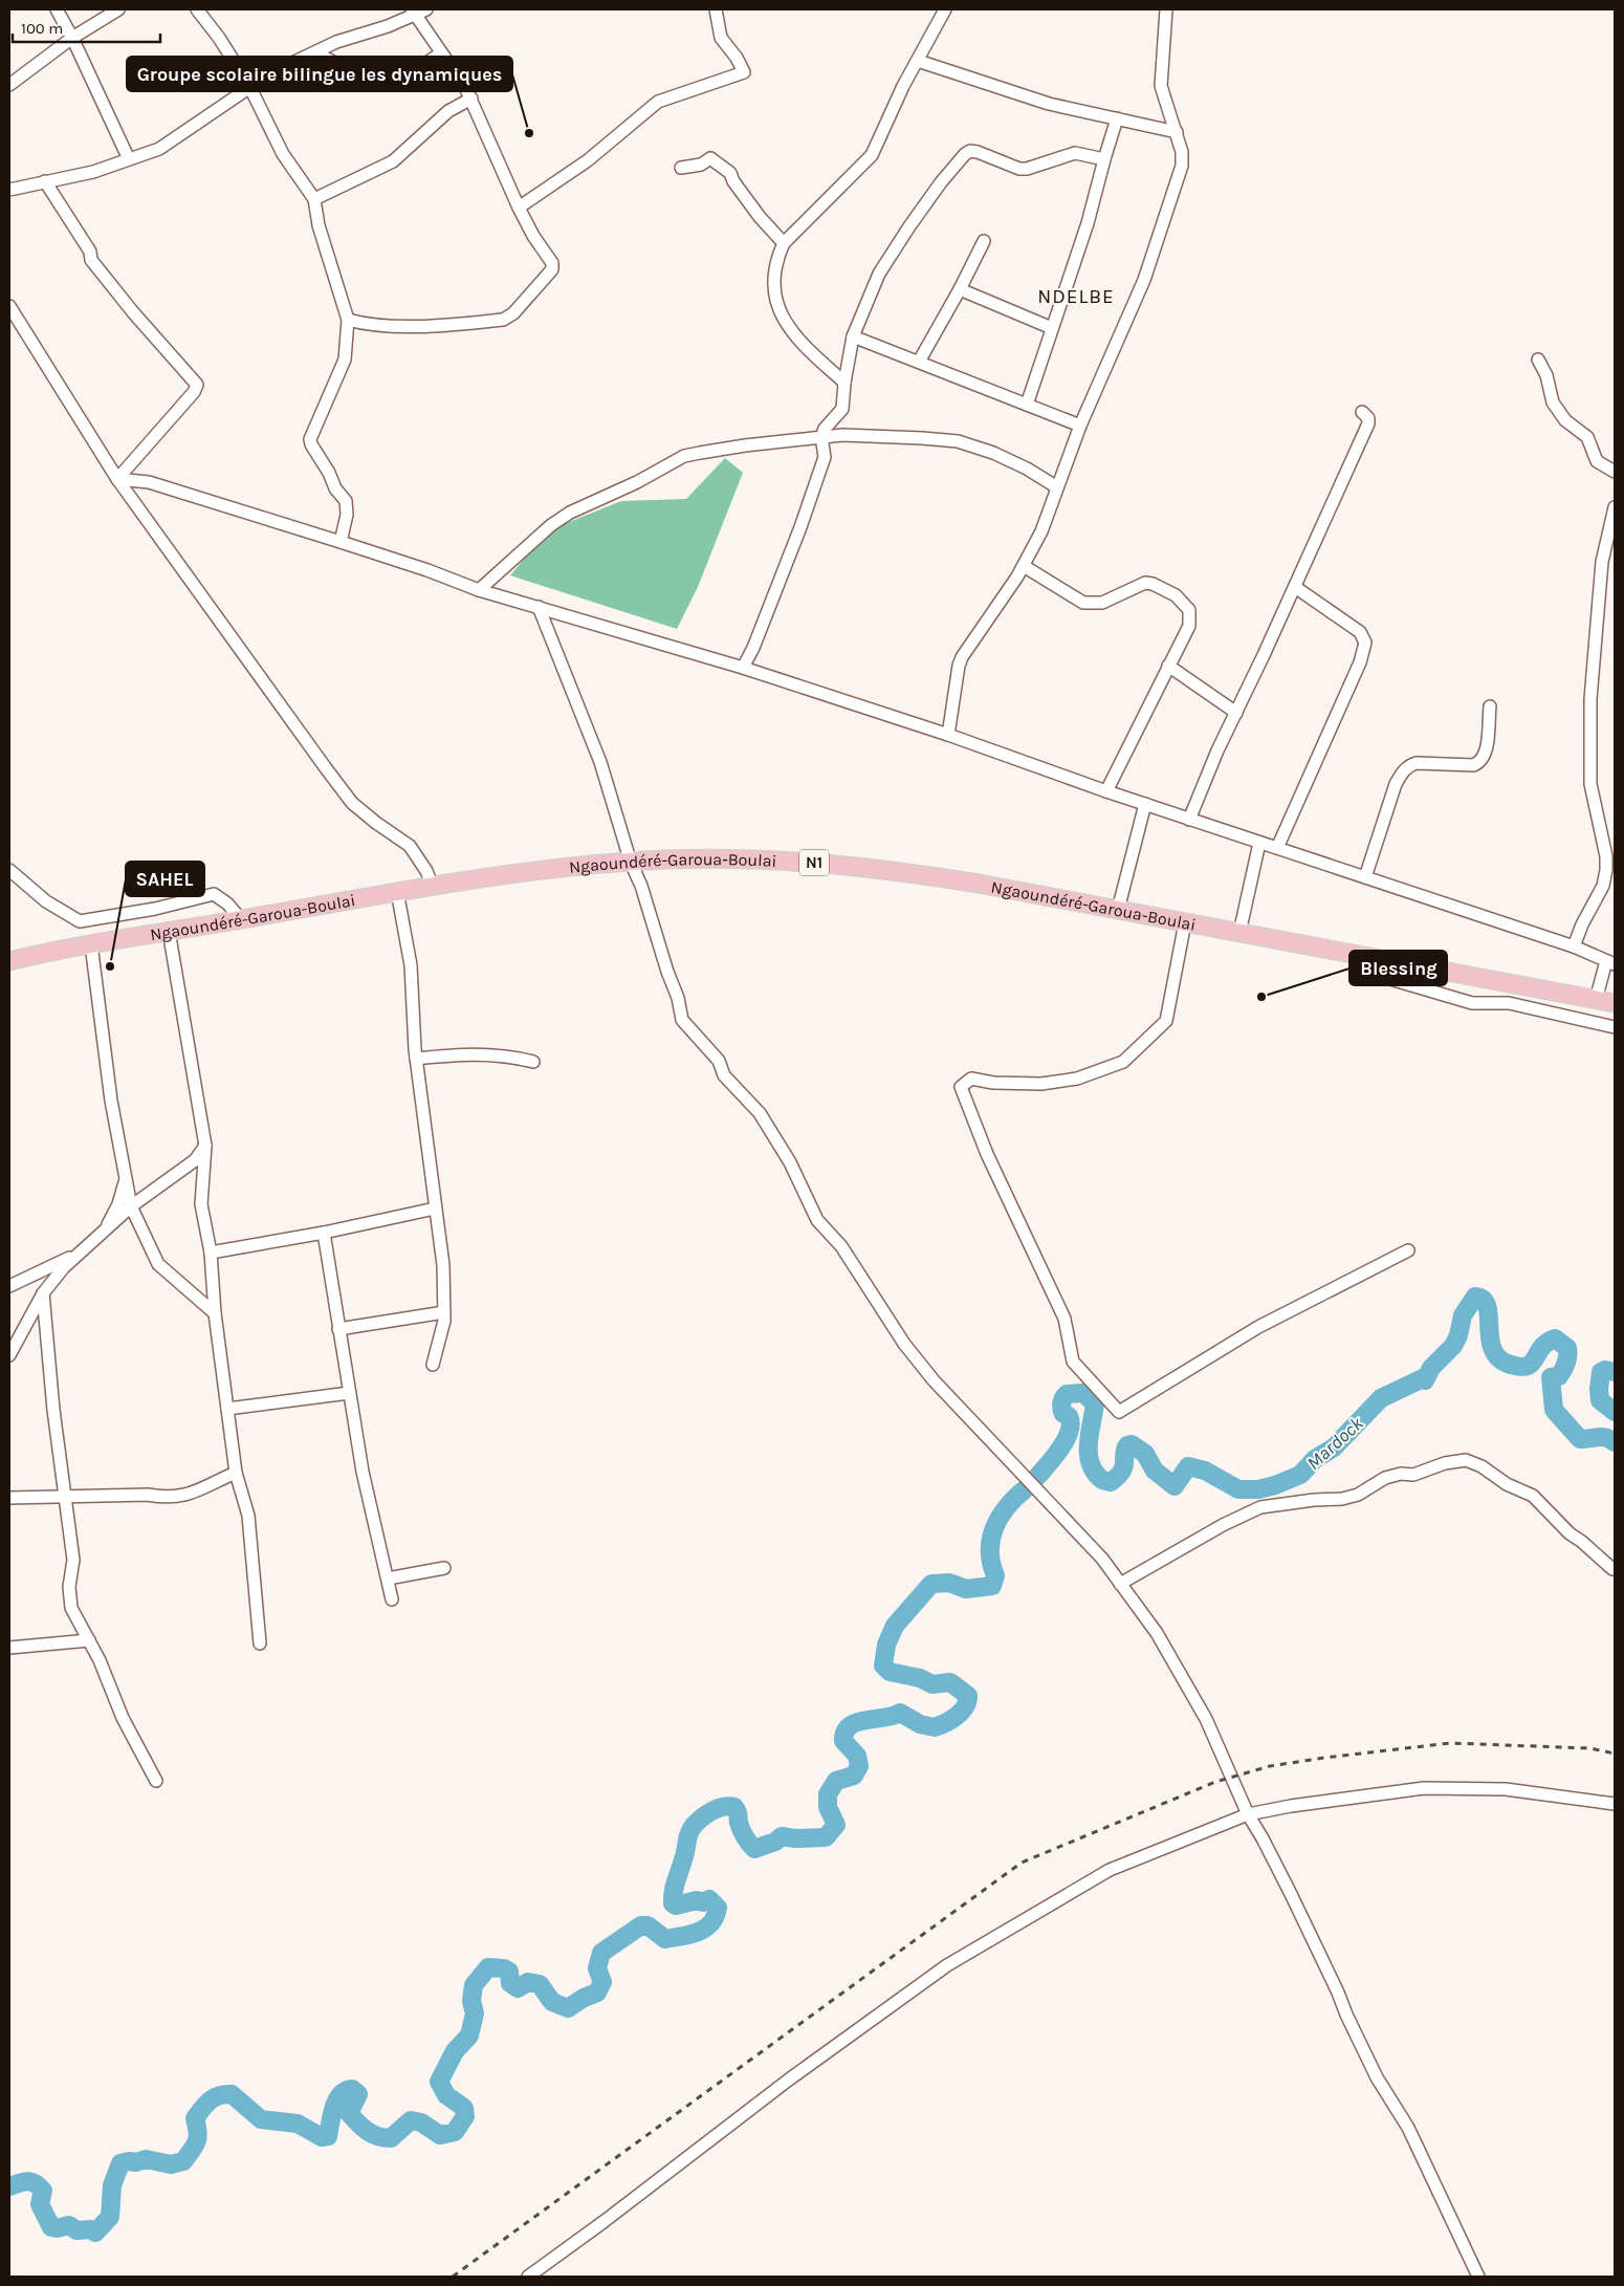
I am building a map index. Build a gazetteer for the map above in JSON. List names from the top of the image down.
{
  "streets": {
    "highway": ["N1", "Ngaoundéré-Garoua-Boulai"]
  },
  "districts": ["NDELBE"],
  "water": ["Mardock"],
  "places": ["Groupe scolaire bilingue les dynamiques", "SAHEL", "Blessing"],
  "scale_bar": "100 m"
}
